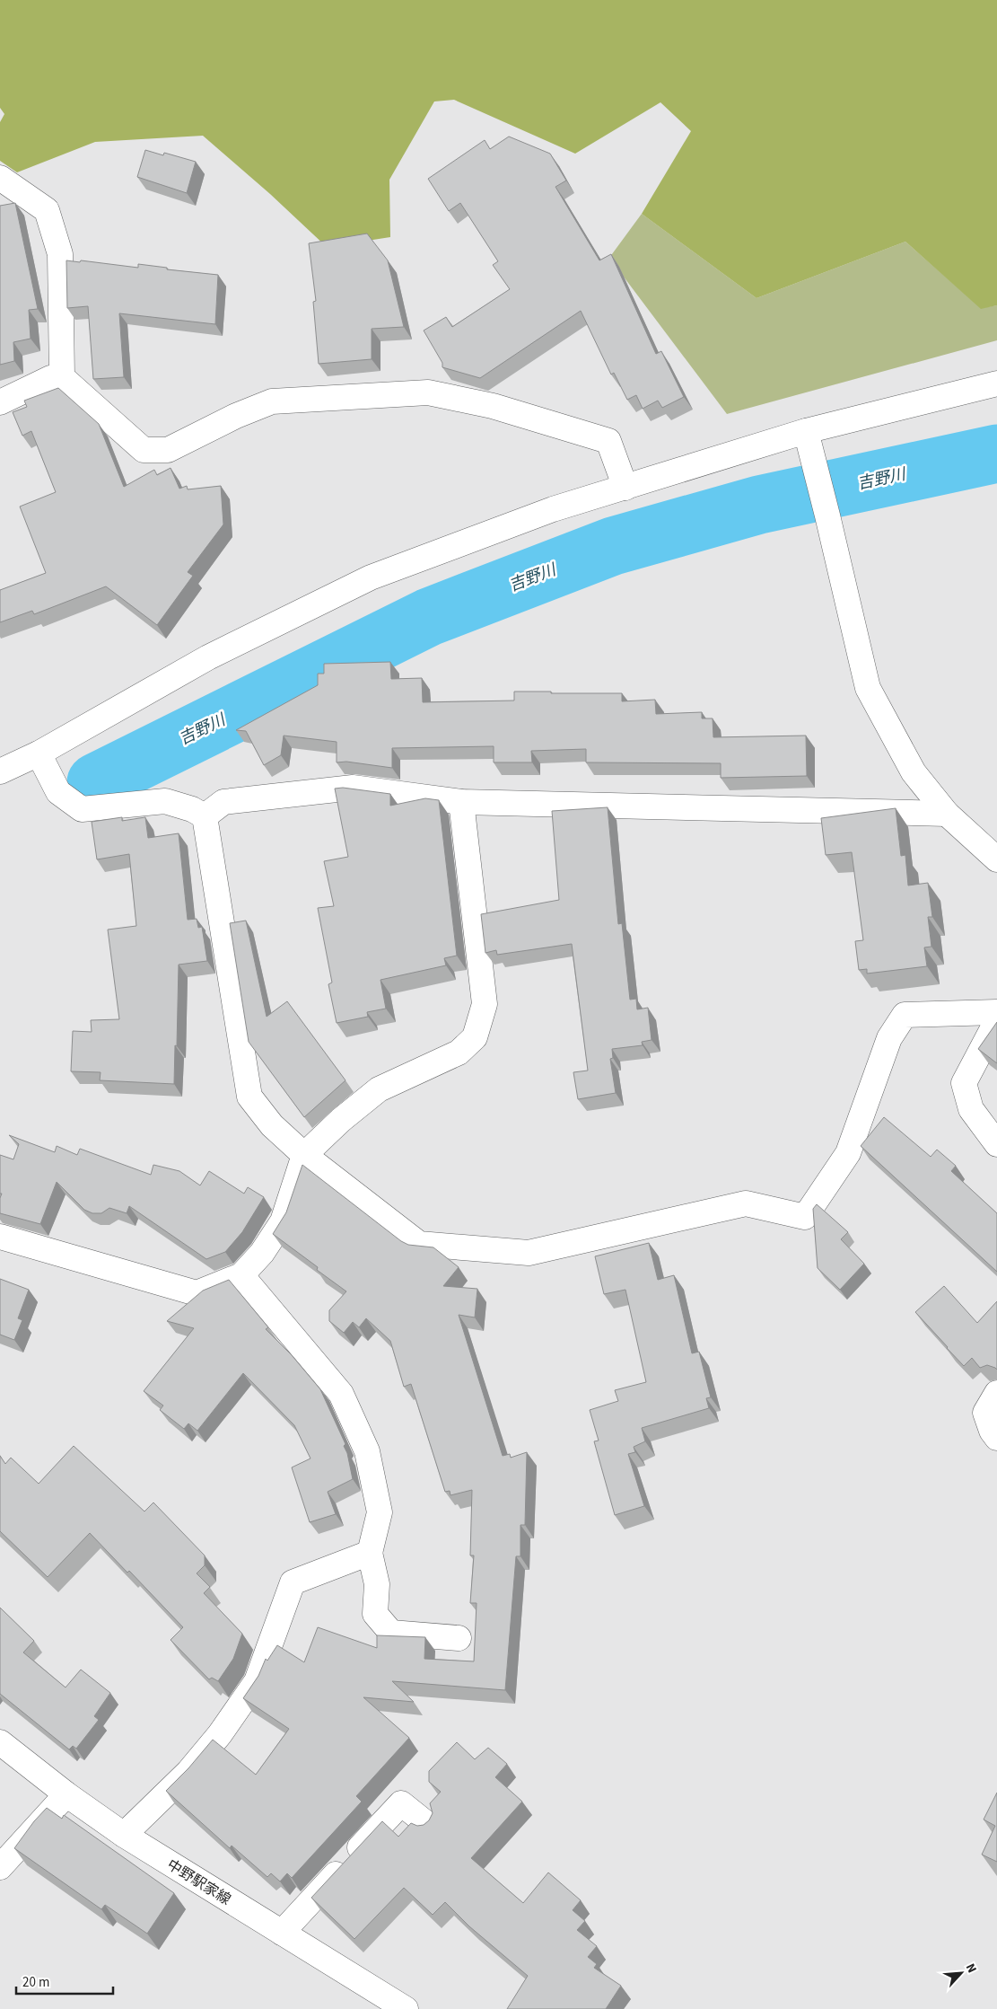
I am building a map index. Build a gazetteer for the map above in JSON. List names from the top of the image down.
{
  "streets": {
    "street": ["中野駅家線"]
  },
  "water": ["吉野川"],
  "scale_bar": "20 m",
  "north": "top right"
}
